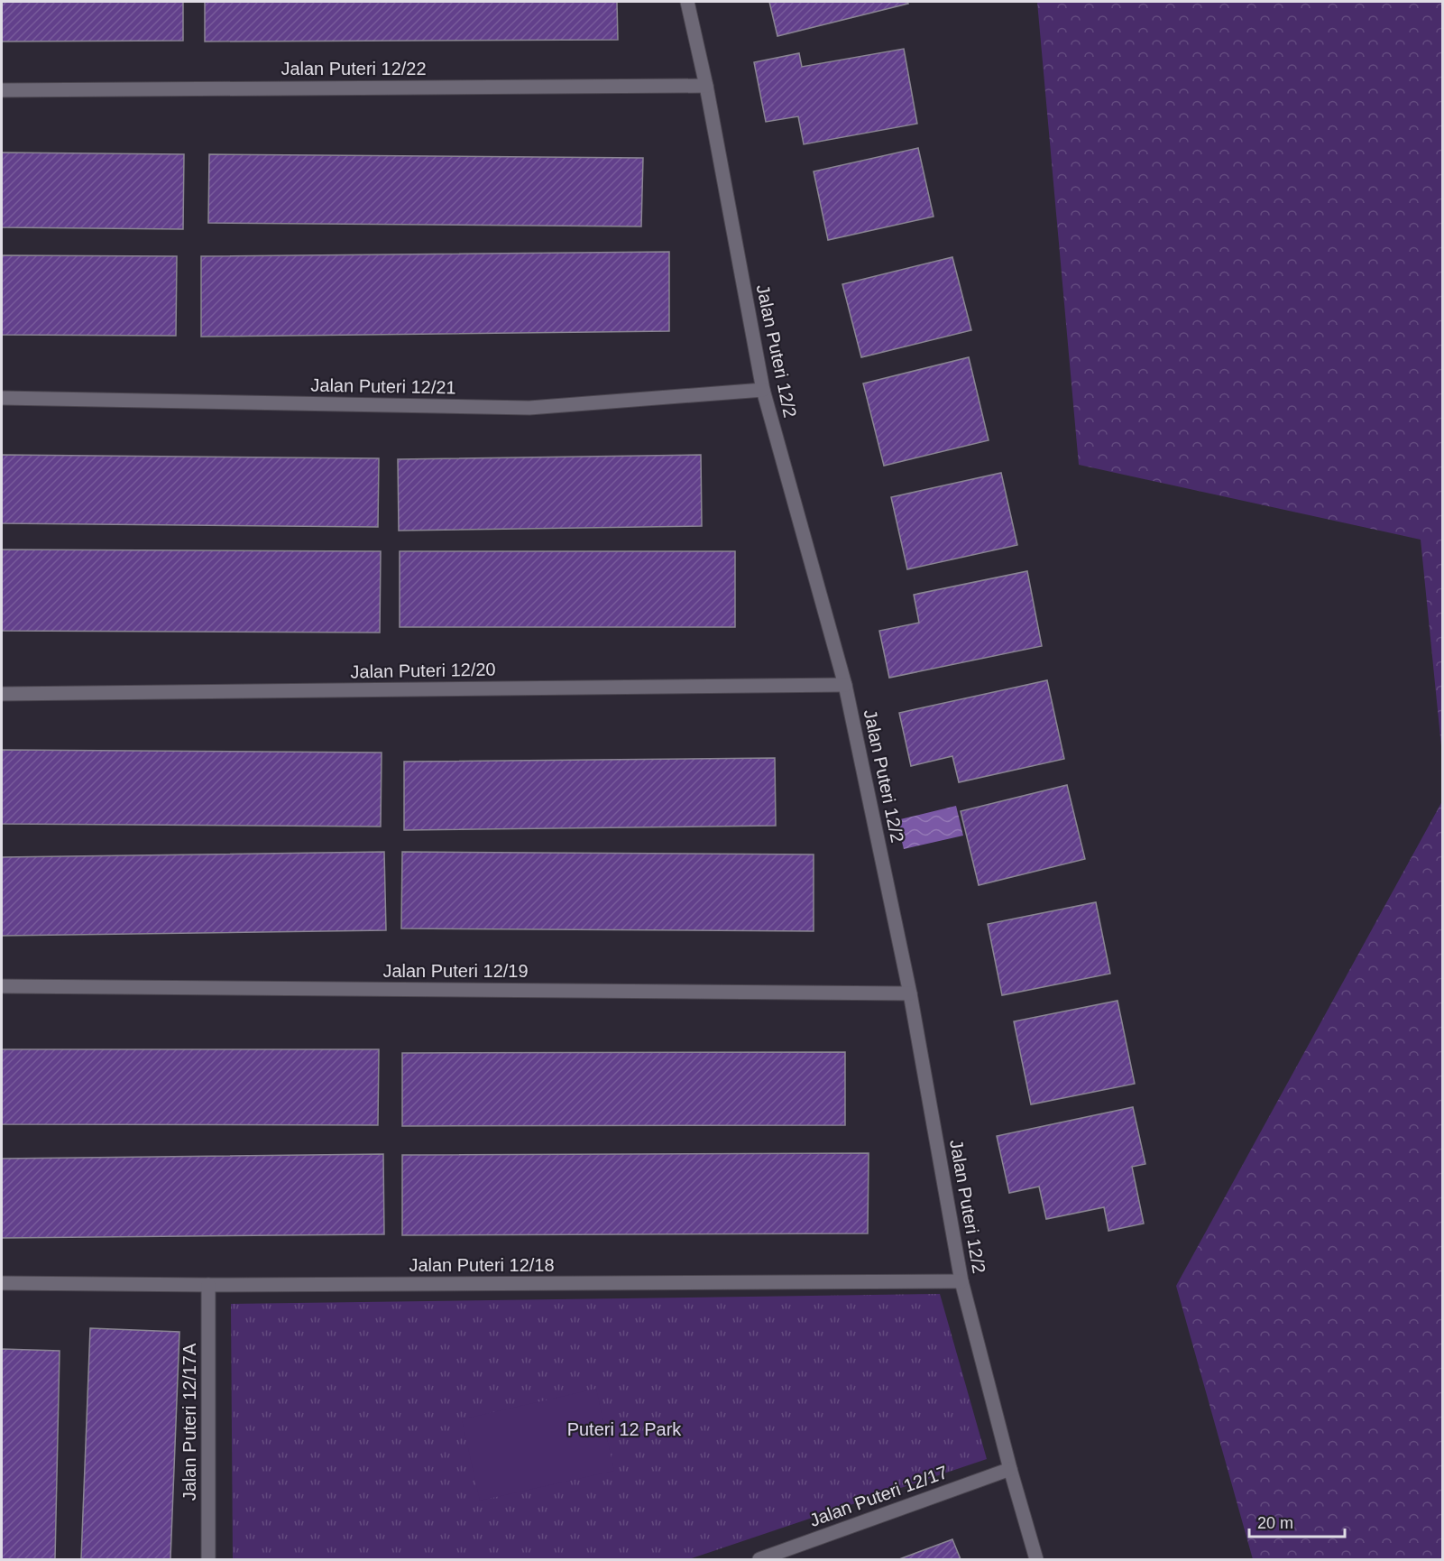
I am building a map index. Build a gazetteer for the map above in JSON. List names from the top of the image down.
{
  "streets": {
    "street": [
      "Jalan Puteri 12/22",
      "Jalan Puteri 12/2",
      "Jalan Puteri 12/21",
      "Jalan Puteri 12/20",
      "Jalan Puteri 12/19",
      "Jalan Puteri 12/18",
      "Jalan Puteri 12/17A",
      "Jalan Puteri 12/17"
    ]
  },
  "crossings": [
    ["Jalan Puteri 12/22", "Jalan Puteri 12/2"],
    ["Jalan Puteri 12/2", "Jalan Puteri 12/21"],
    ["Jalan Puteri 12/2", "Jalan Puteri 12/20"],
    ["Jalan Puteri 12/2", "Jalan Puteri 12/19"],
    ["Jalan Puteri 12/2", "Jalan Puteri 12/18"],
    ["Jalan Puteri 12/2", "Jalan Puteri 12/17"],
    ["Jalan Puteri 12/18", "Jalan Puteri 12/17A"]
  ],
  "parks": ["Puteri 12 Park"],
  "scale_bar": "20 m"
}
